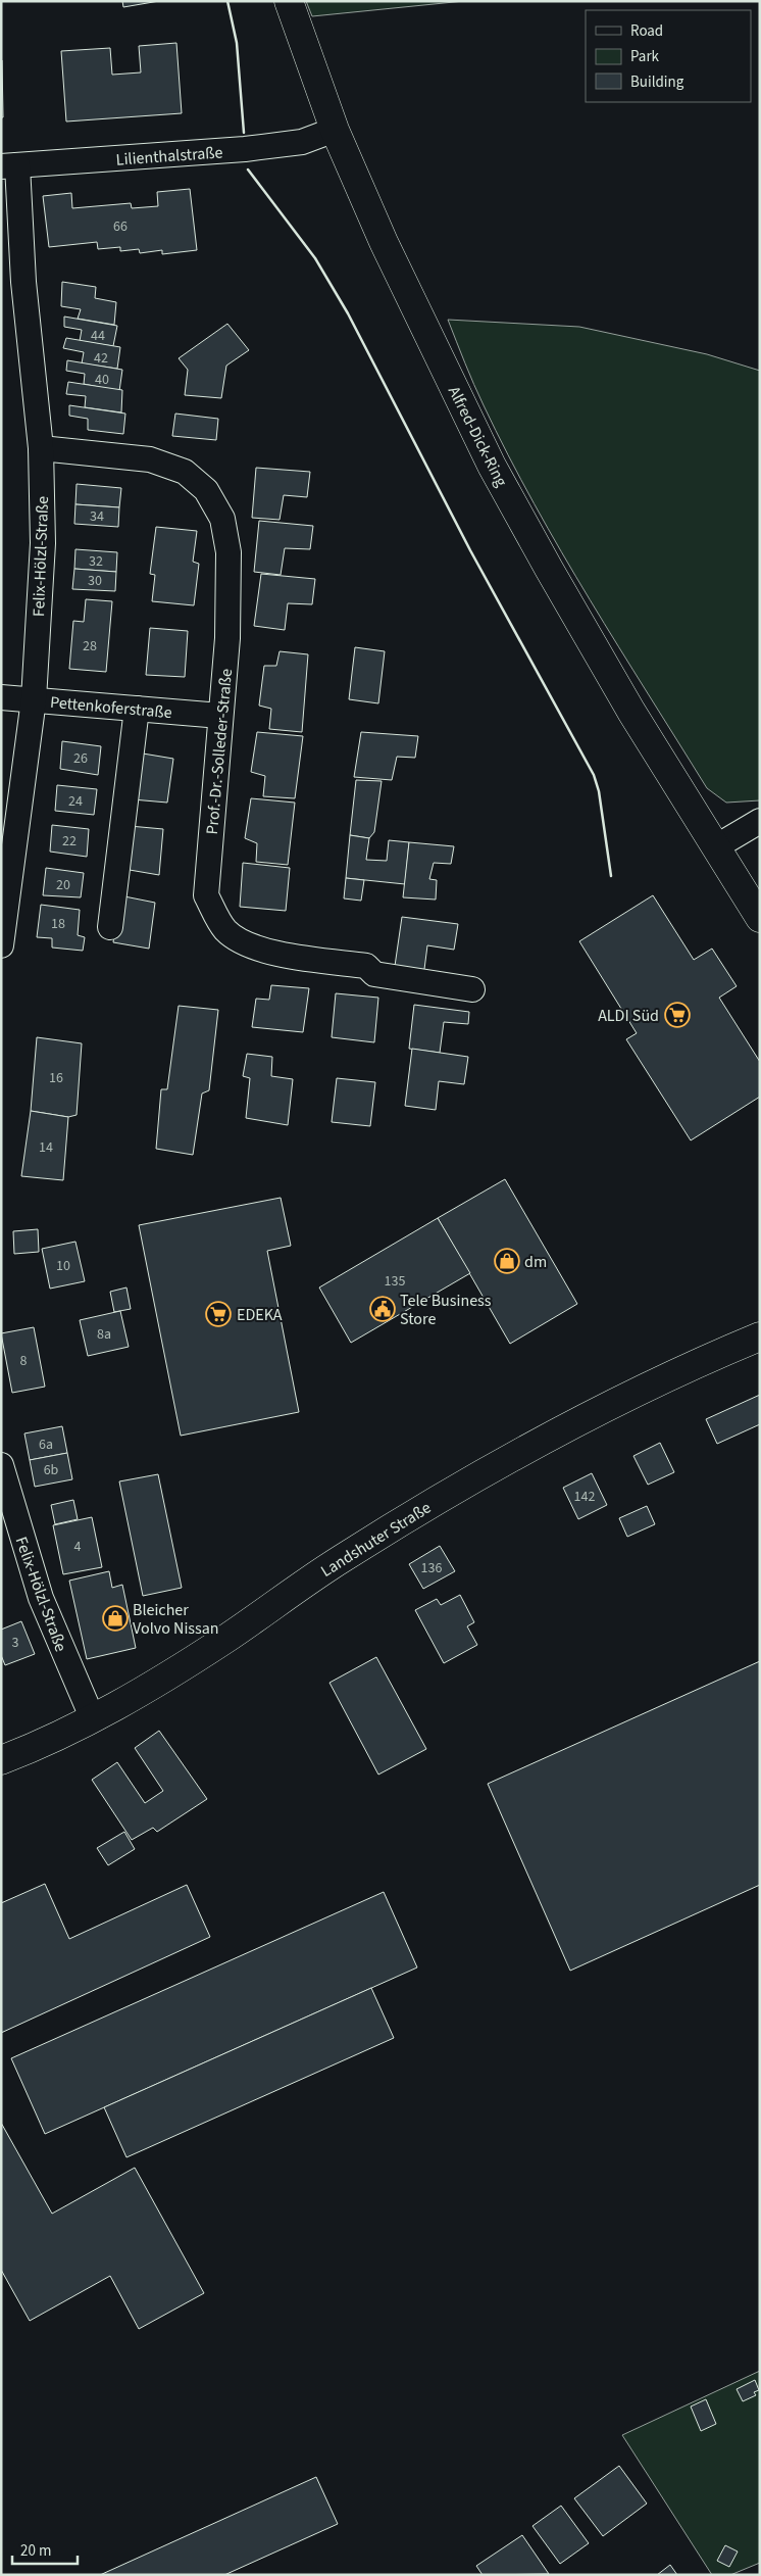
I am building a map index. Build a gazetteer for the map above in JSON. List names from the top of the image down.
{
  "streets": {
    "main road": ["Alfred-Dick-Ring", "Landshuter Straße"],
    "street": [
      "Lilienthalstraße",
      "Felix-Hölzl-Straße",
      "Pettenkoferstraße",
      "Prof.-Dr.-Solleder-Straße"
    ]
  },
  "crossings": [
    ["Lilienthalstraße", "Alfred-Dick-Ring"],
    ["Lilienthalstraße", "Felix-Hölzl-Straße"],
    ["Felix-Hölzl-Straße", "Pettenkoferstraße"],
    ["Felix-Hölzl-Straße", "Prof.-Dr.-Solleder-Straße"],
    ["Felix-Hölzl-Straße", "Landshuter Straße"],
    ["Pettenkoferstraße", "Prof.-Dr.-Solleder-Straße"]
  ],
  "places": {
    "supermarket": ["ALDI Süd", "EDEKA"],
    "shop": ["dm", "Bleicher Volvo Nissan"],
    "public building": ["Tele Business Store"]
  },
  "house_numbers": [
    "66",
    "44",
    "42",
    "40",
    "34",
    "32",
    "30",
    "28",
    "26",
    "24",
    "22",
    "20",
    "18",
    "16",
    "14",
    "10",
    "135",
    "8a",
    "8",
    "6a",
    "6b",
    "142",
    "4",
    "136",
    "3"
  ],
  "legend": ["Road", "Park", "Building"],
  "scale_bar": "20 m"
}
